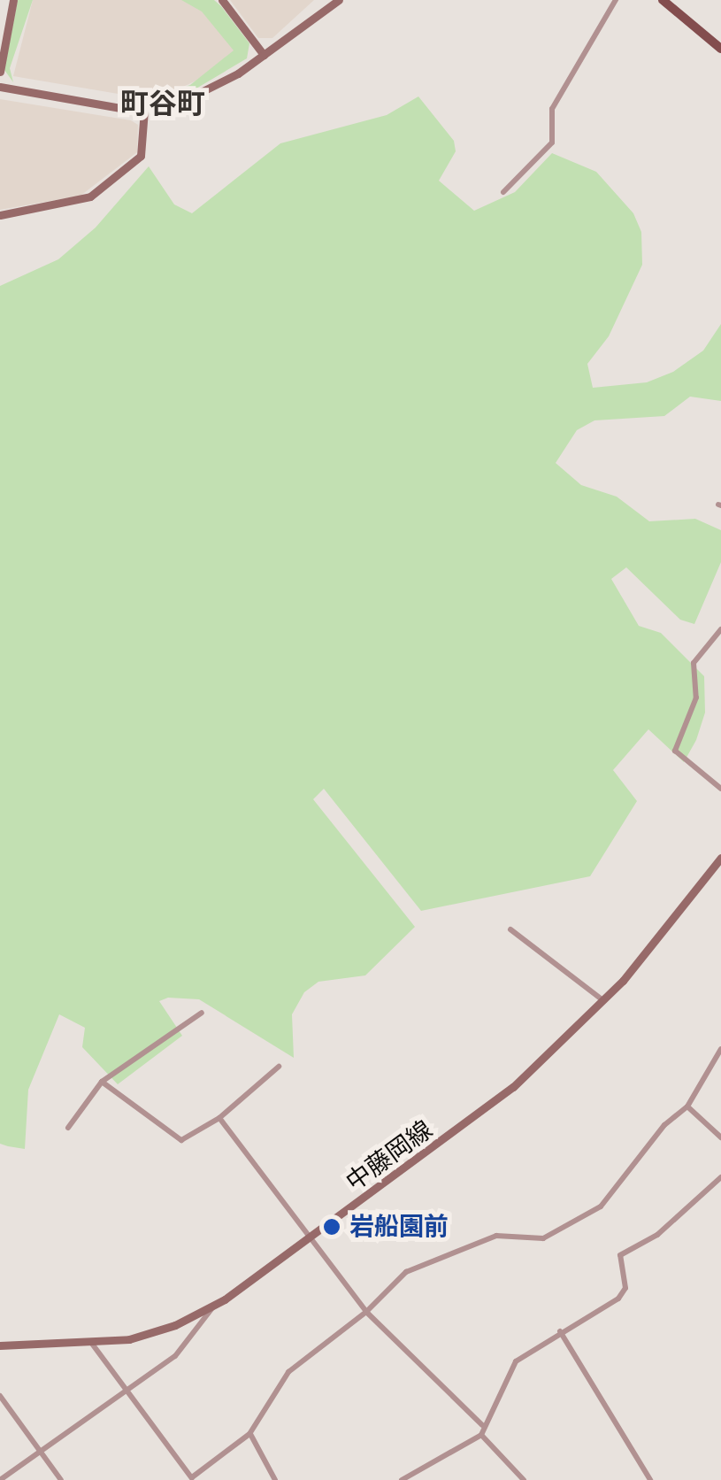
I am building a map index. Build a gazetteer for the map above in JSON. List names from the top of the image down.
{
  "streets": {
    "main road": ["中藤岡線"]
  },
  "districts": ["町谷町"],
  "places": ["岩船園前"]
}
